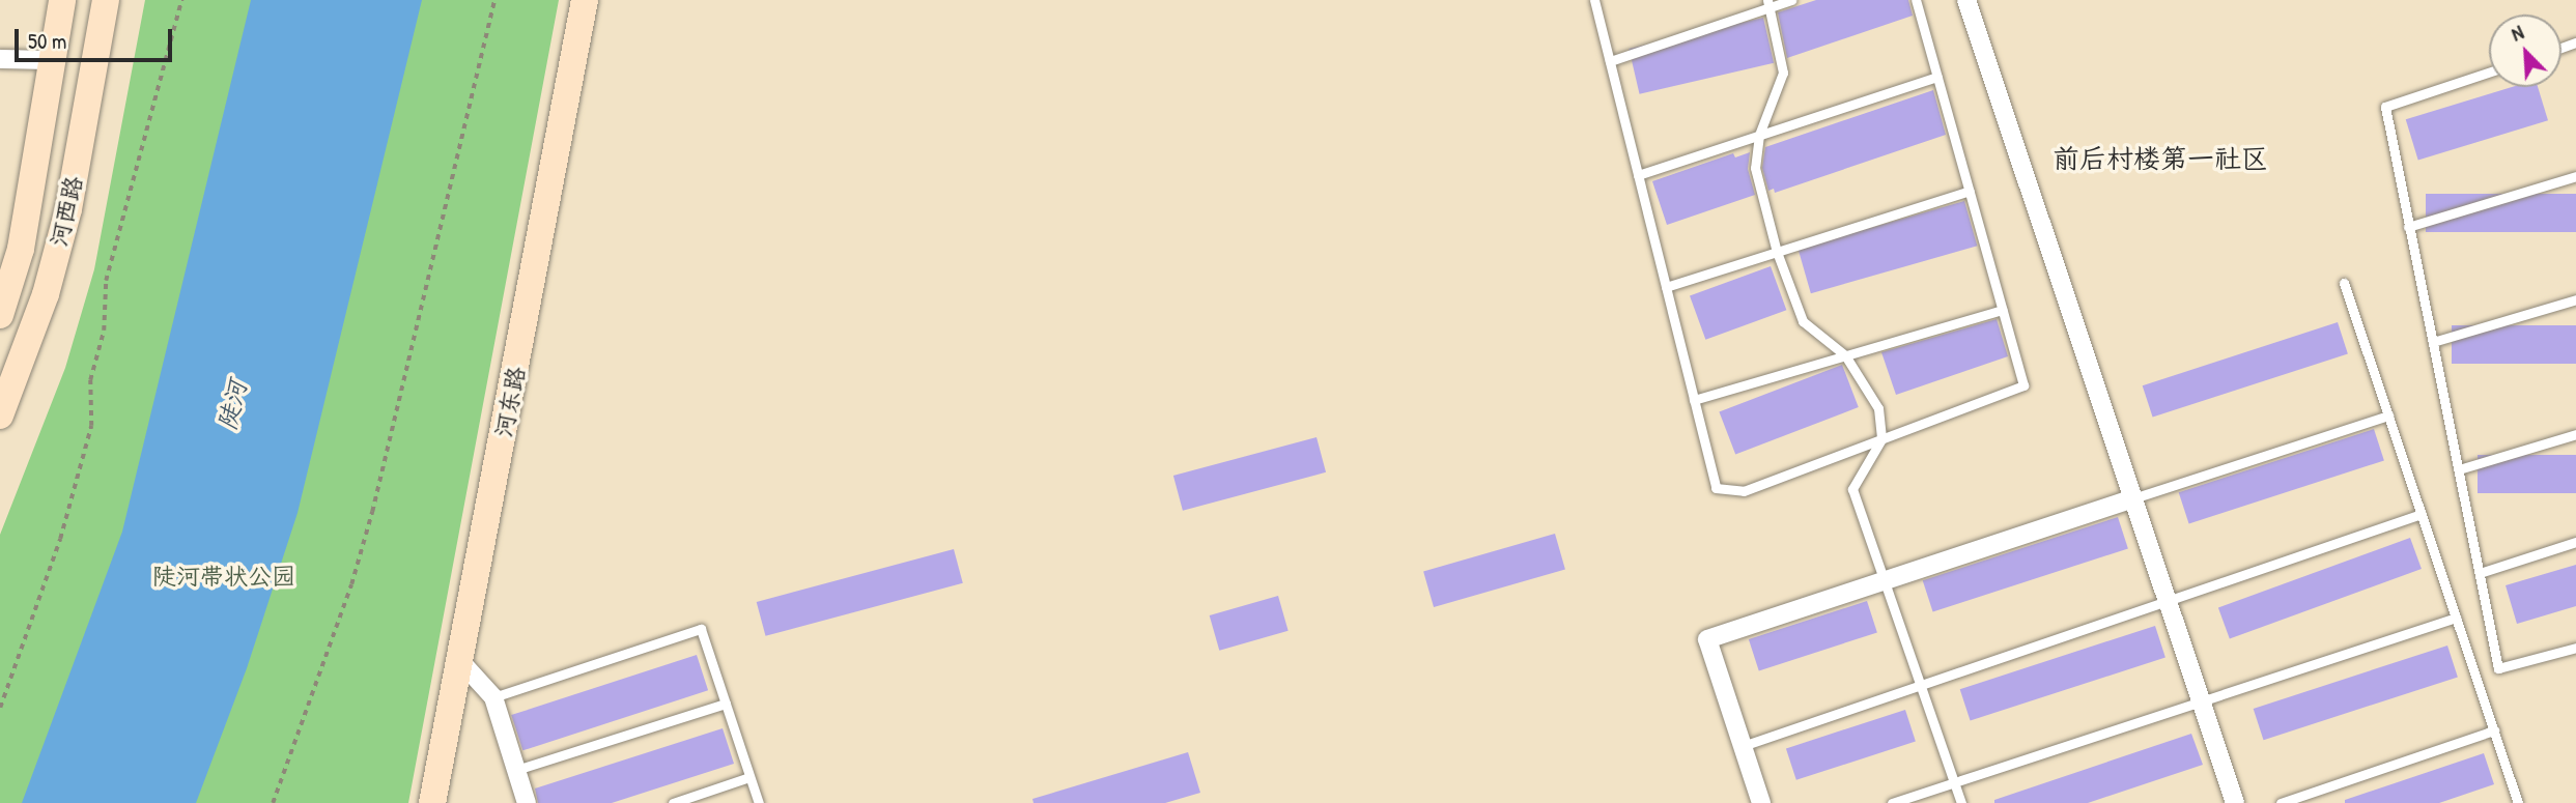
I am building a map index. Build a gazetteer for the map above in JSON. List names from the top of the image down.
{
  "streets": {
    "street": ["河西路", "河东路"]
  },
  "districts": ["前后村楼第一社区"],
  "water": ["陡河"],
  "parks": ["陡河带状公园"],
  "scale_bar": "50 m",
  "north": "top left"
}
